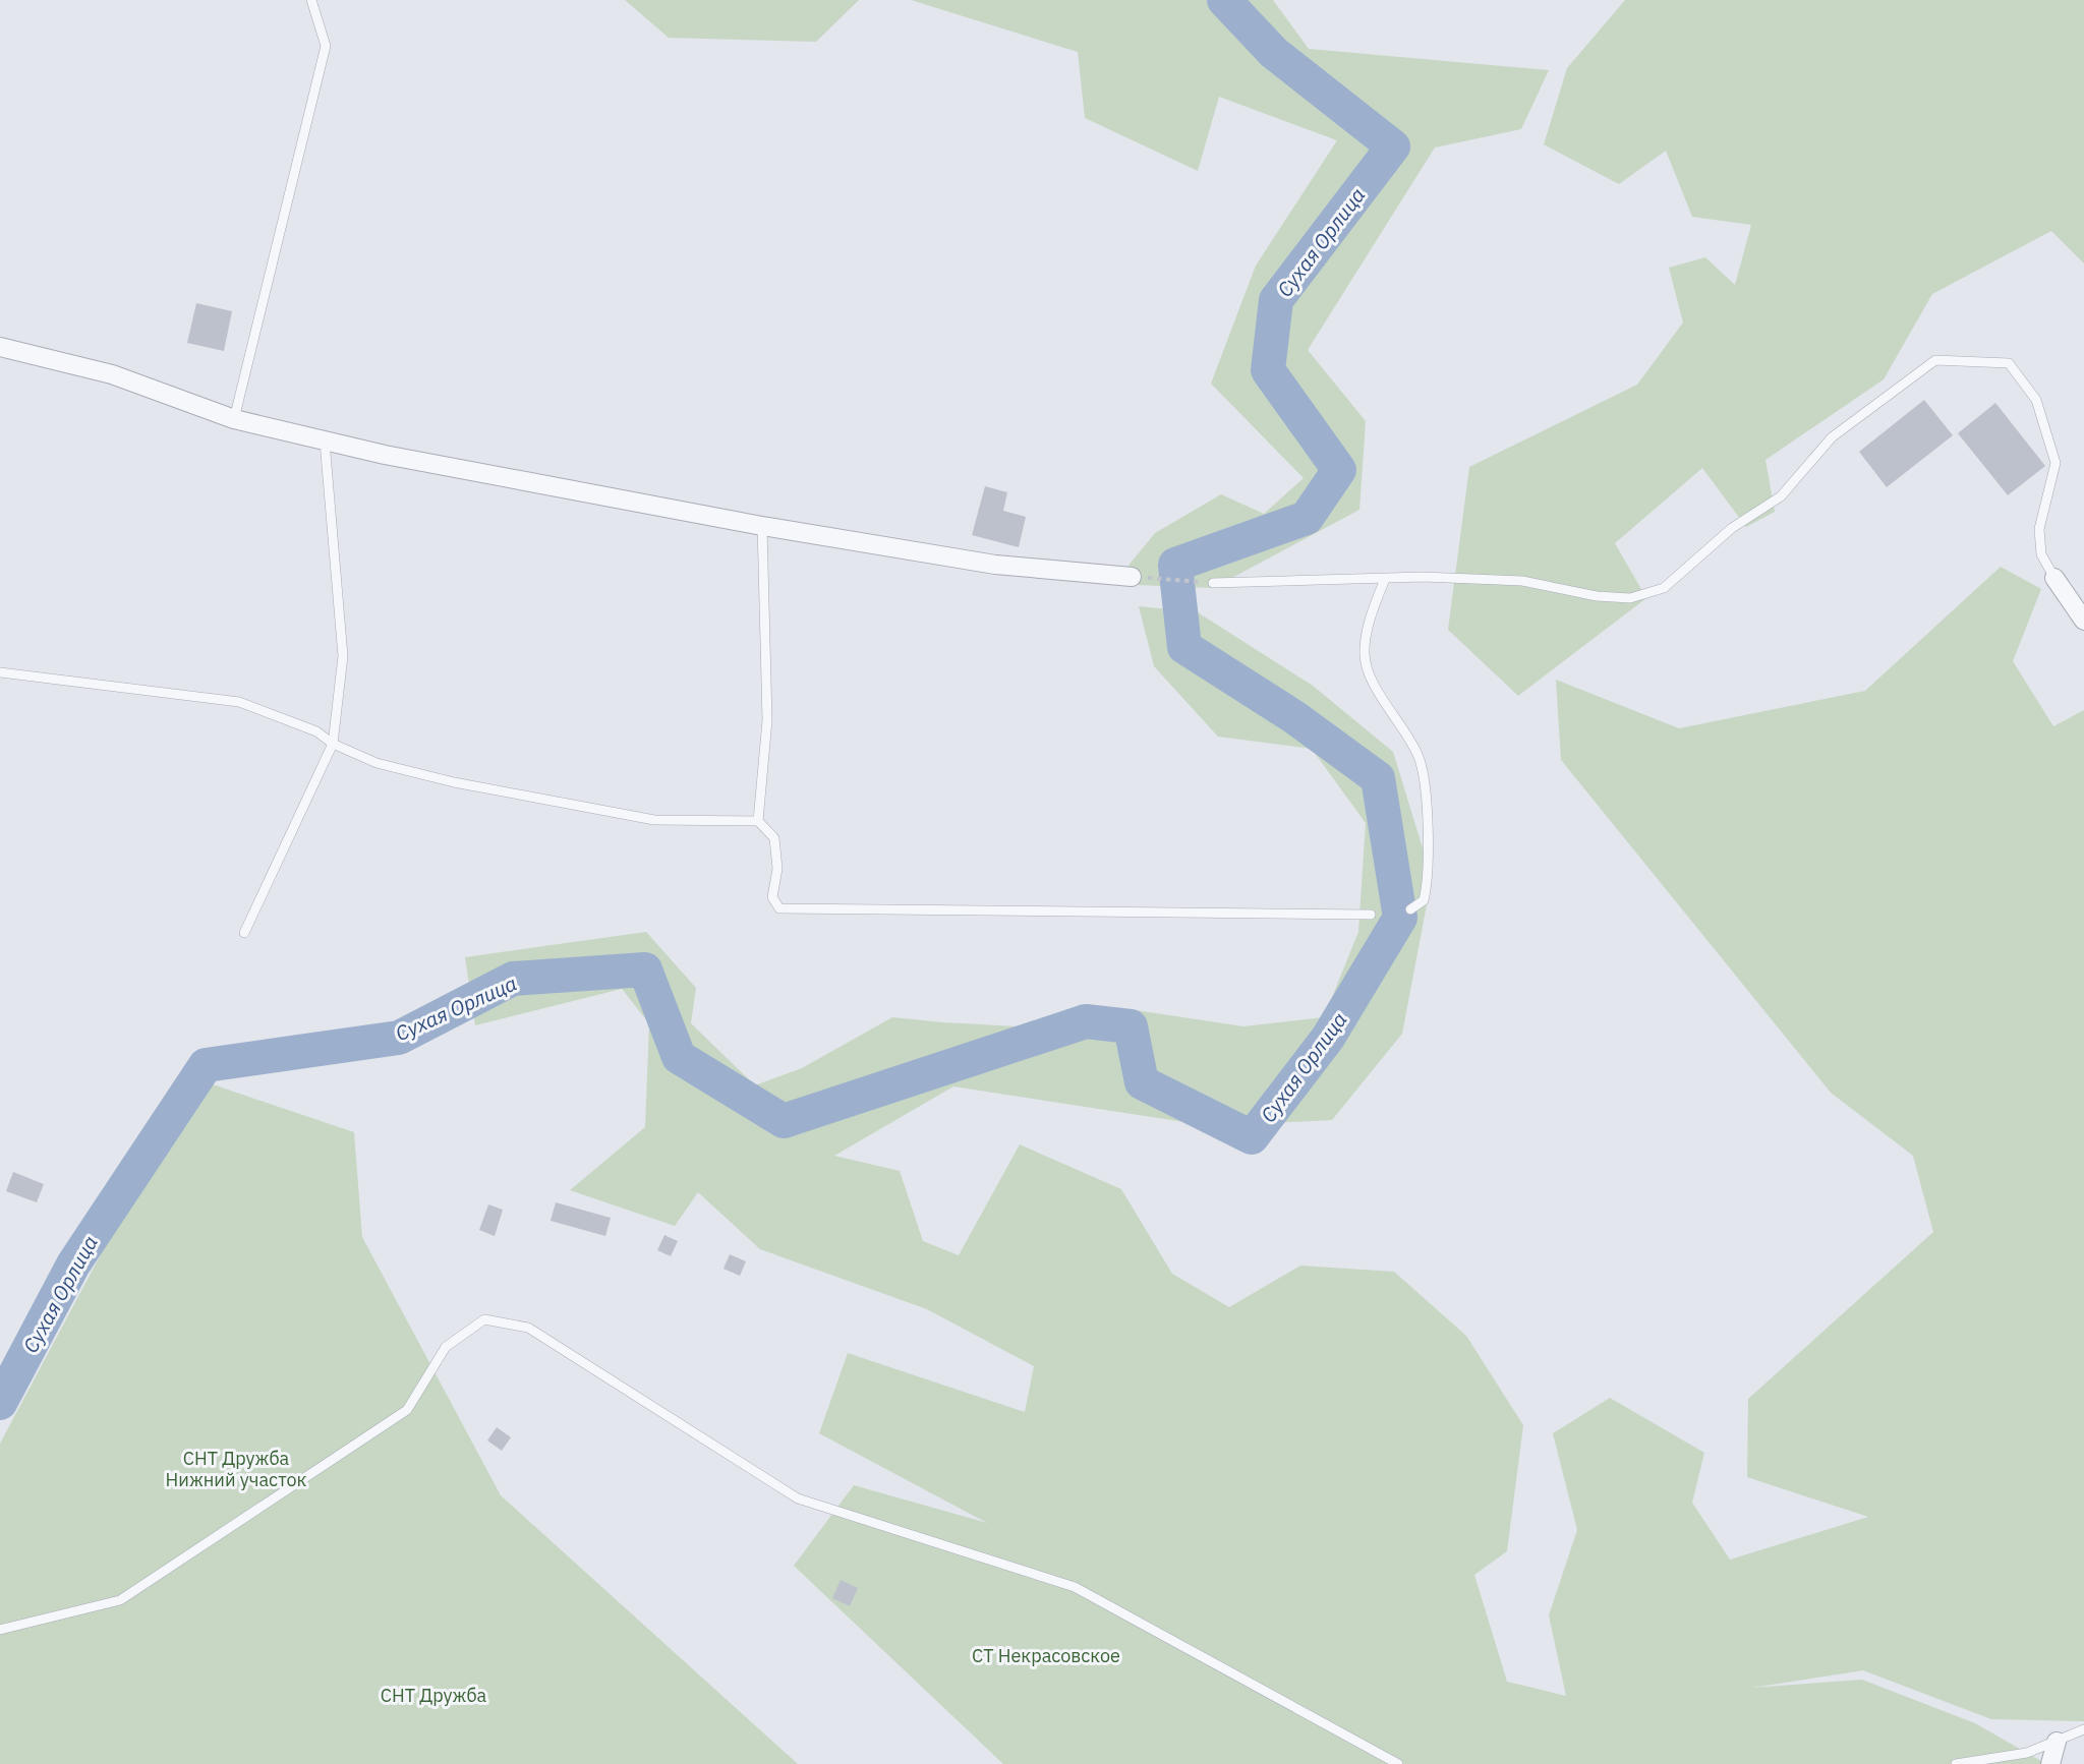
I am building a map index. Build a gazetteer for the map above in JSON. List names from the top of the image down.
{
  "water": ["Сухая Орлица"],
  "parks": ["СНТ Дружба Нижний участок", "СТ Некрасовское", "СНТ Дружба"]
}
